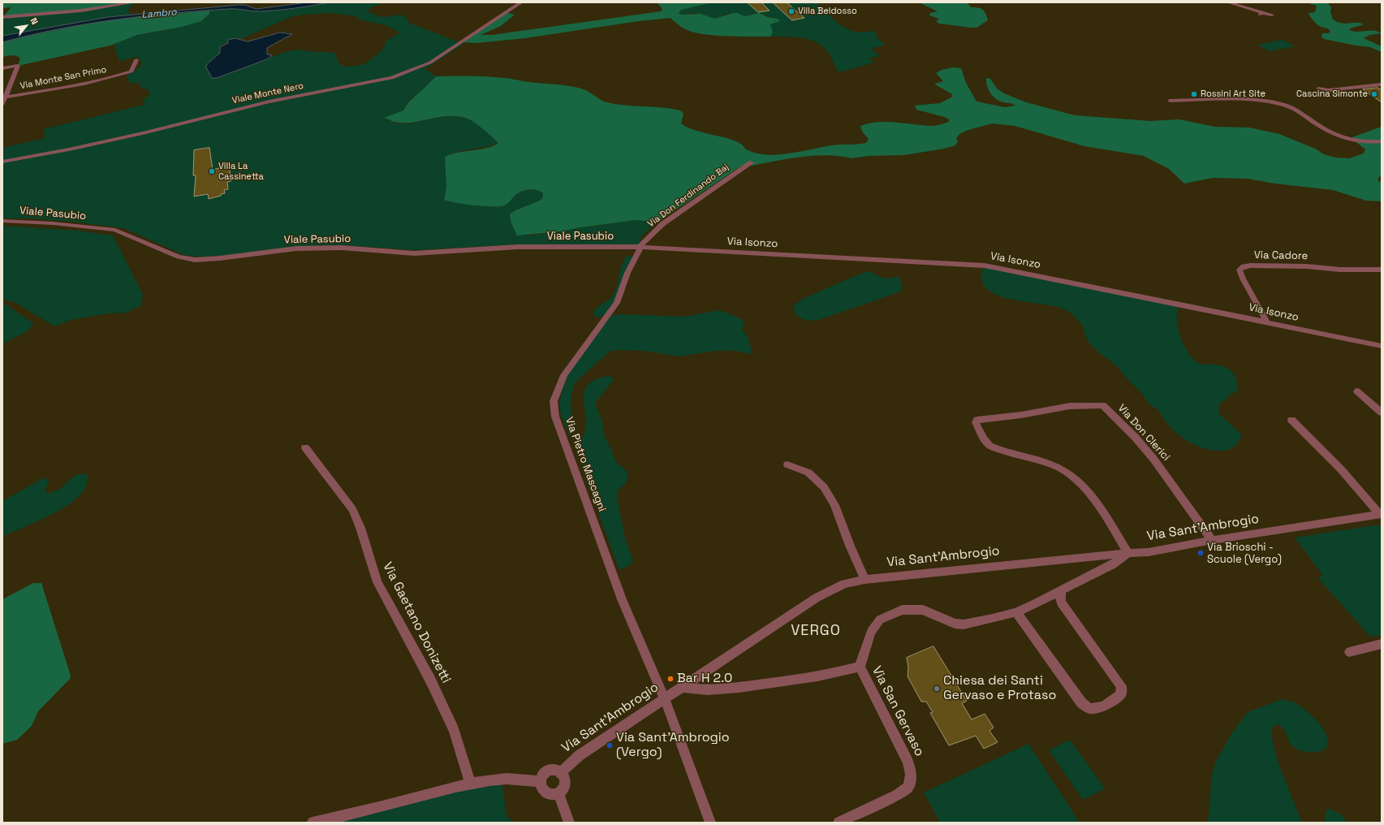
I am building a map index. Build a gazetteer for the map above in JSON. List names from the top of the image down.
{
  "streets": {
    "street": [
      "Via Monte San Primo",
      "Viale Monte Nero",
      "Via Don Ferdinando Baj",
      "Viale Pasubio",
      "Via Isonzo",
      "Via Cadore",
      "Via Don Clerici",
      "Via Pietro Mascagni",
      "Via Sant'Ambrogio",
      "Via Gaetano Donizetti",
      "Via San Gervaso"
    ]
  },
  "crossings": [
    ["Via Don Ferdinando Baj", "Viale Pasubio"],
    ["Via Don Ferdinando Baj", "Via Isonzo"],
    ["Via Don Ferdinando Baj", "Via Pietro Mascagni"],
    ["Viale Pasubio", "Via Isonzo"],
    ["Viale Pasubio", "Via Pietro Mascagni"],
    ["Via Isonzo", "Via Cadore"],
    ["Via Isonzo", "Via Pietro Mascagni"],
    ["Via Don Clerici", "Via Sant'Ambrogio"],
    ["Via Pietro Mascagni", "Via Sant'Ambrogio"]
  ],
  "districts": ["VERGO"],
  "water": ["Lambro"],
  "places": [
    "Villa Beldosso",
    "Rossini Art Site",
    "Cascina Simonte",
    "Villa La Cassinetta",
    "Via Brioschi - Scuole (Vergo)",
    "Bar H 2.0",
    "Chiesa dei Santi Gervaso e Protaso",
    "Via Sant'Ambrogio (Vergo)"
  ],
  "north": "top right"
}
